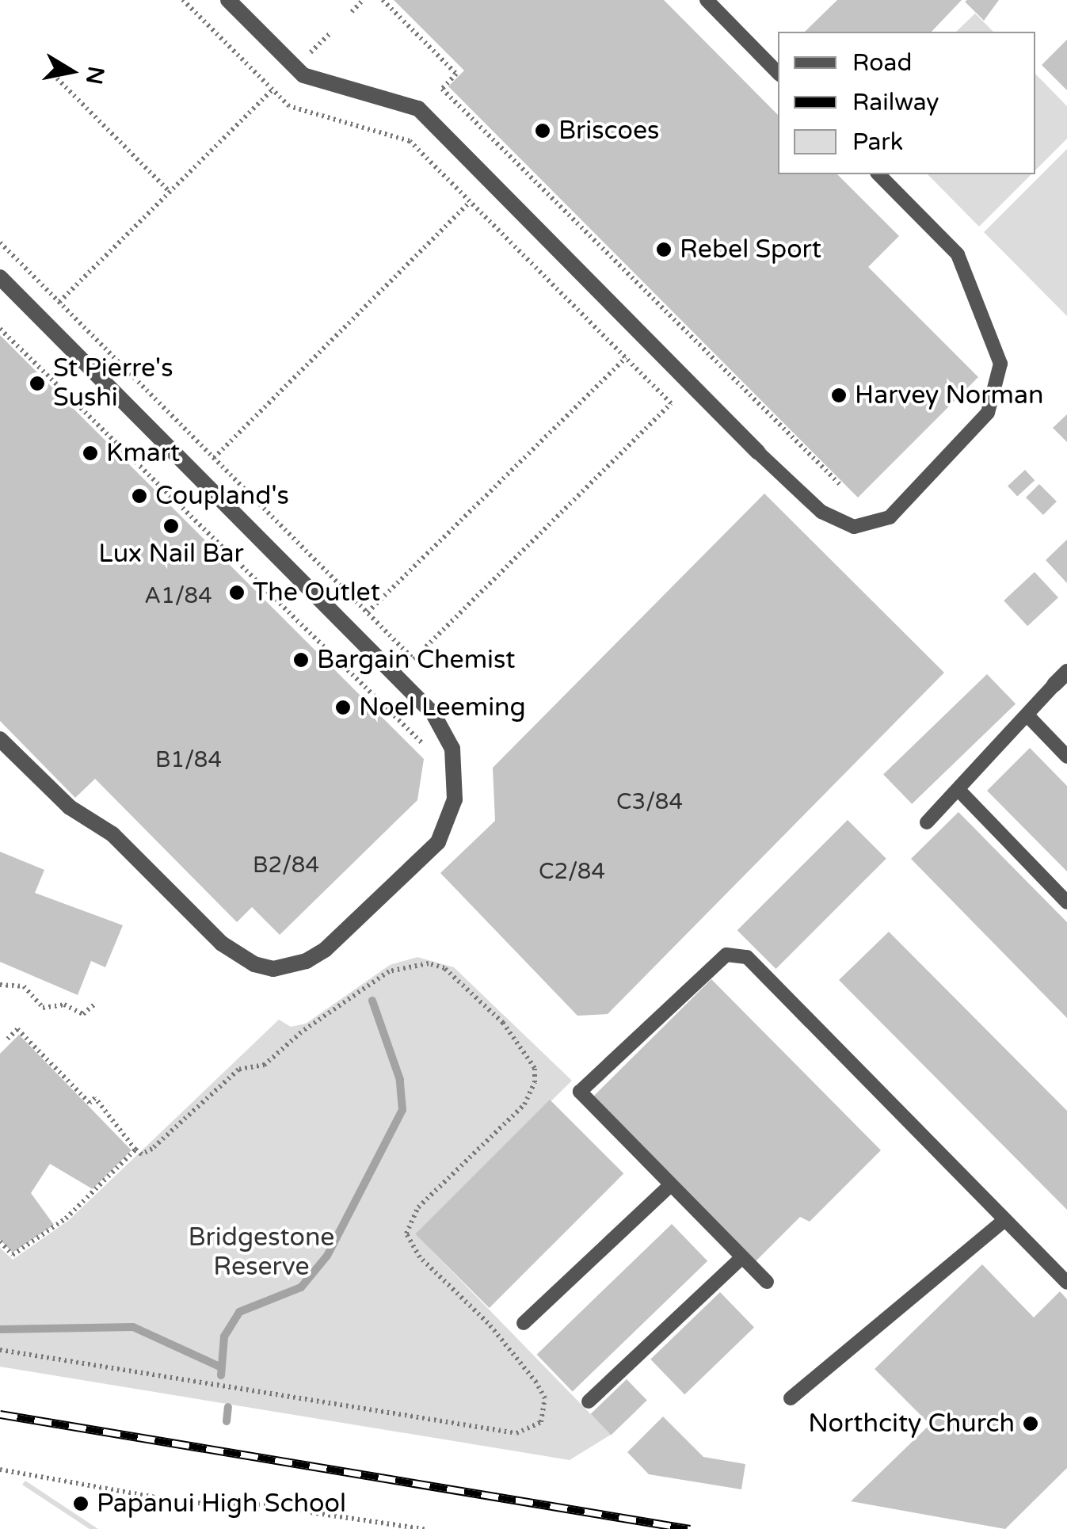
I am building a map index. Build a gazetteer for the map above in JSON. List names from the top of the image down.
{
  "parks": ["Bridgestone Reserve"],
  "places": [
    "Briscoes",
    "Rebel Sport",
    "St Pierre's Sushi",
    "Harvey Norman",
    "Kmart",
    "Coupland's",
    "Lux Nail Bar",
    "The Outlet",
    "Bargain Chemist",
    "Noel Leeming",
    "Northcity Church",
    "Papanui High School"
  ],
  "house_numbers": [
    "A1/84",
    "B1/84",
    "C3/84",
    "B2/84",
    "C2/84"
  ],
  "legend": ["Road", "Railway", "Park"],
  "north": "right"
}
